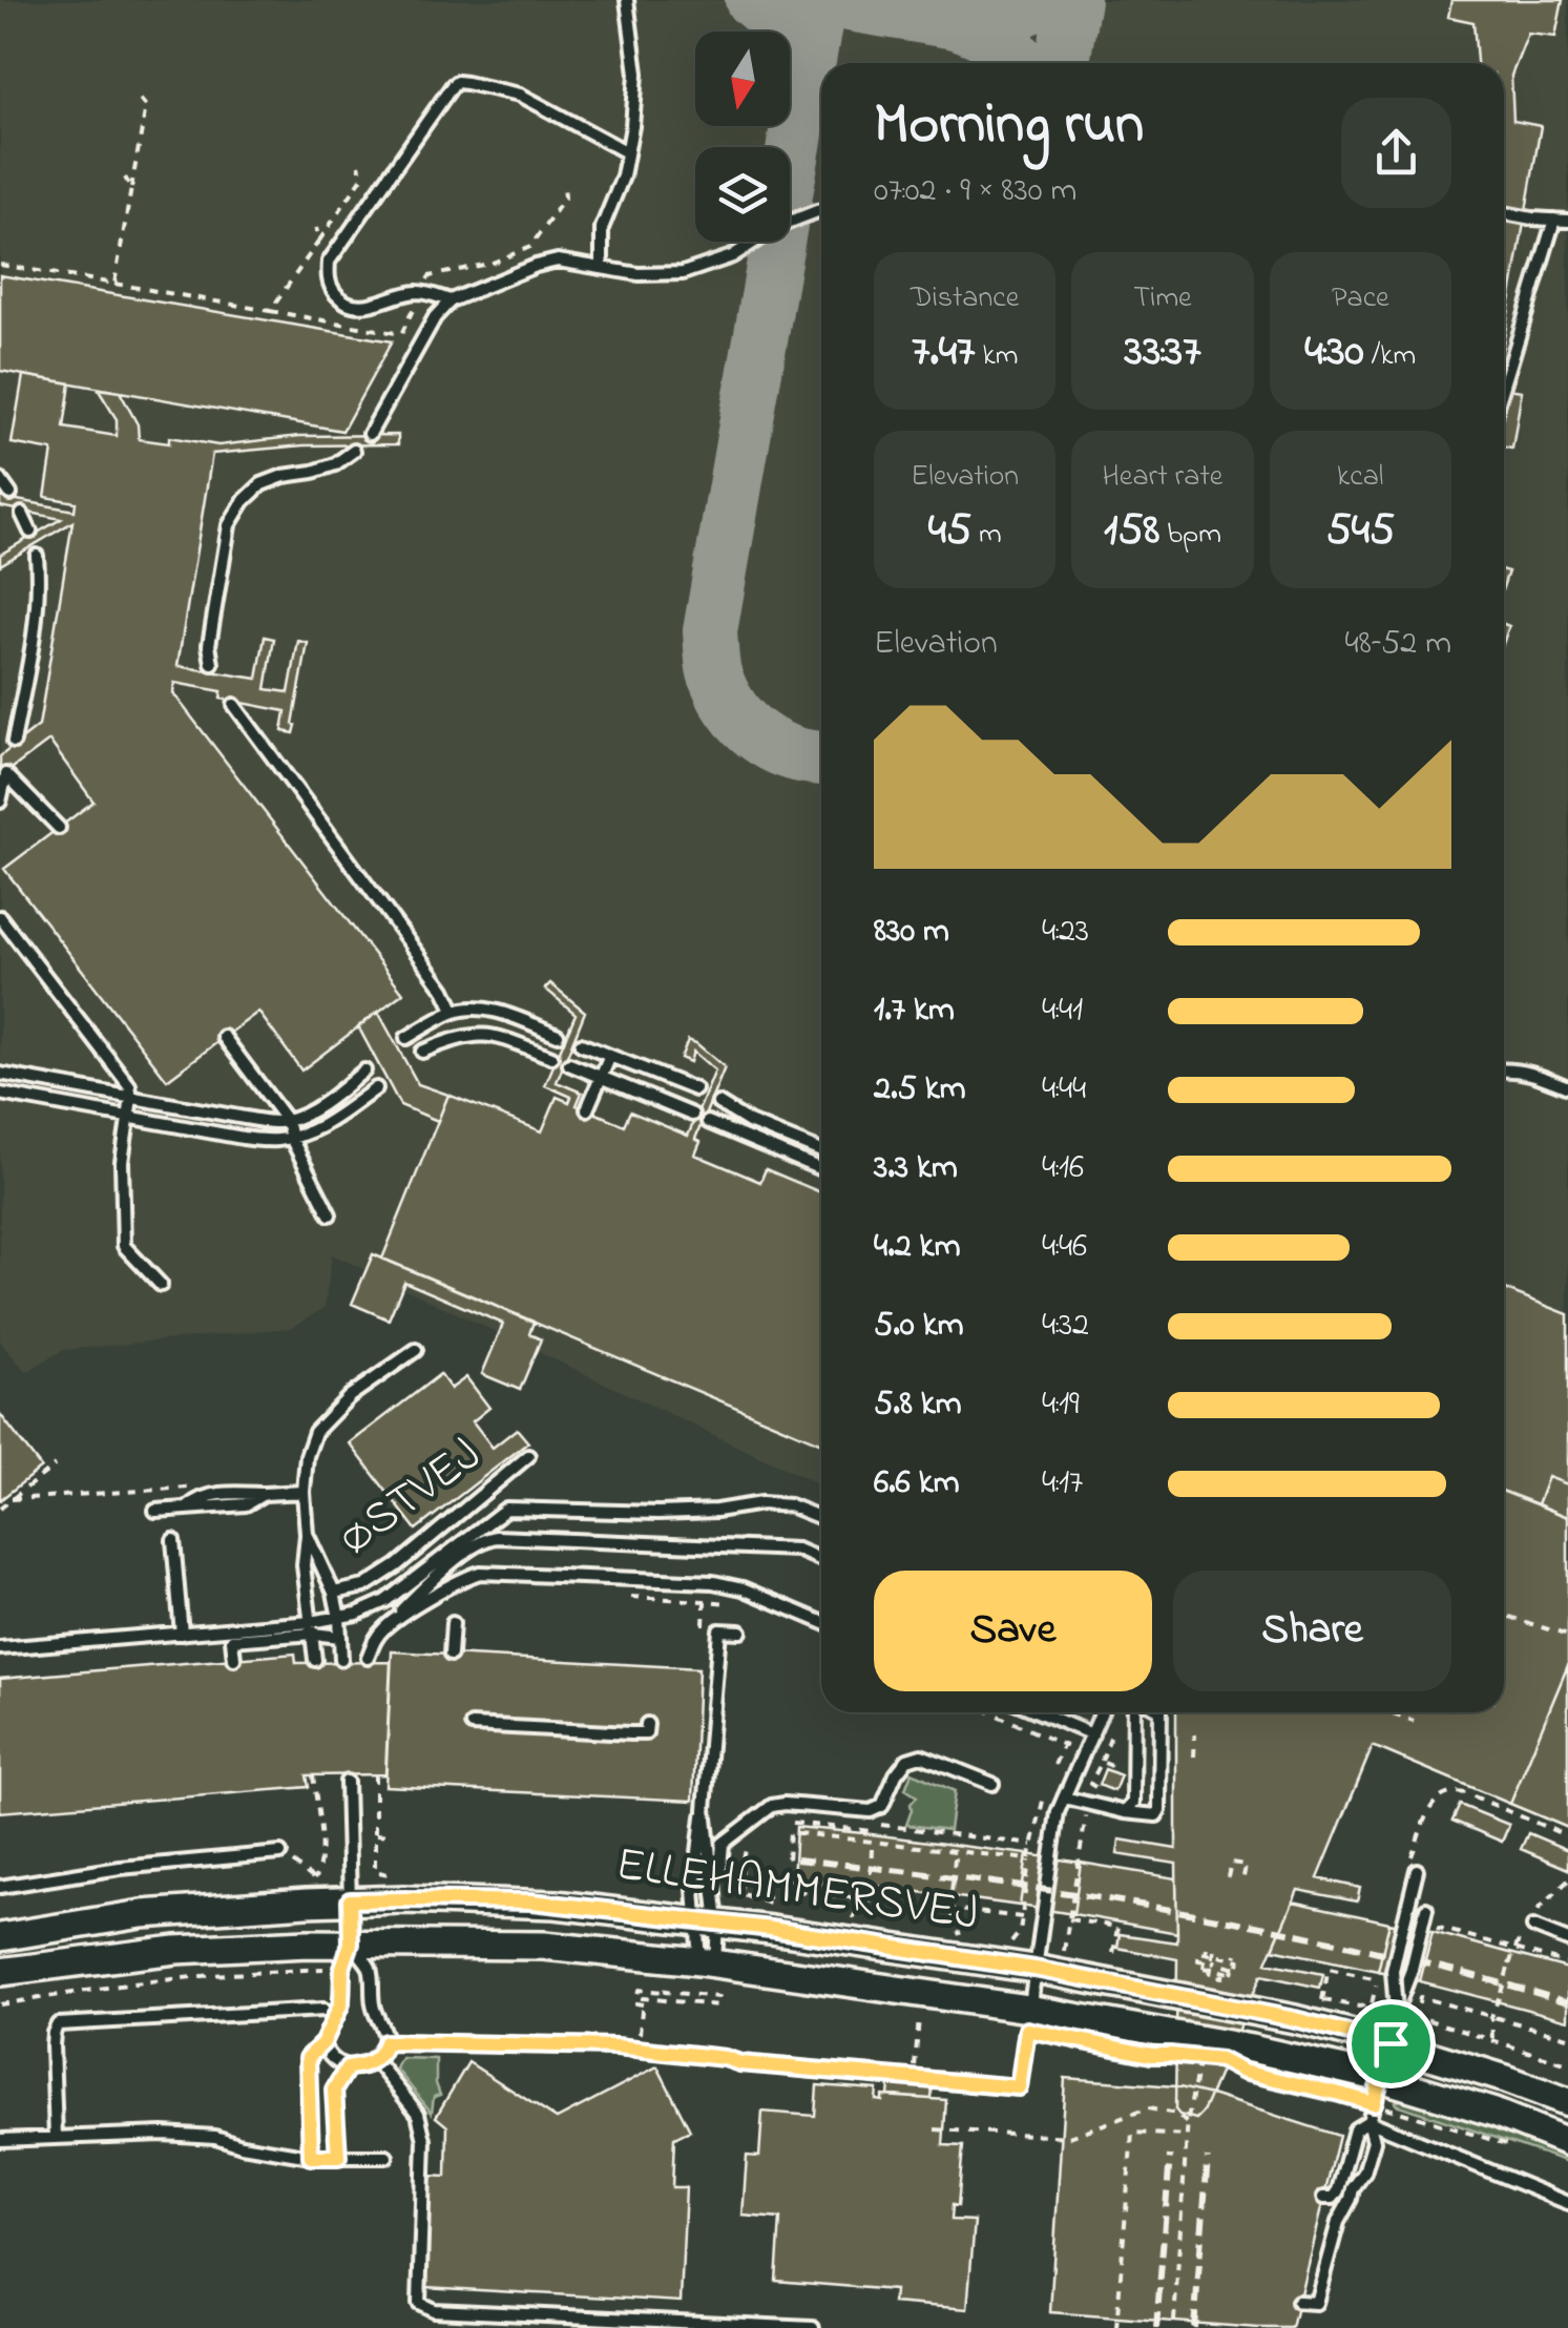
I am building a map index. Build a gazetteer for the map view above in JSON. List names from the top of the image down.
{
  "streets": {
    "street": ["ELLEHAMMERSVEJ"],
    "lane": ["ØSTVEJ"]
  },
  "north": "bottom",
  "page": {
    "heading": ["Morning run", "07:02 · 9 × 830 m"],
    "stats": [
      ["Distance", "7.47 km"],
      ["Time", "33:37"],
      ["Pace", "4:30 /km"],
      ["Elevation", "45 m"],
      ["Heart rate", "158 bpm"],
      ["kcal", "545"]
    ],
    "chart": ["Elevation", "48–52 m"],
    "list": [
      {
        "name": "830 m",
        "note": "4:23"
      },
      {
        "name": "1.7 km",
        "note": "4:41"
      },
      {
        "name": "2.5 km",
        "note": "4:44"
      },
      {
        "name": "3.3 km",
        "note": "4:16"
      },
      {
        "name": "4.2 km",
        "note": "4:46"
      },
      {
        "name": "5.0 km",
        "note": "4:32"
      },
      {
        "name": "5.8 km",
        "note": "4:19"
      },
      {
        "name": "6.6 km",
        "note": "4:17"
      }
    ],
    "buttons": ["Save", "Share"]
  }
}
